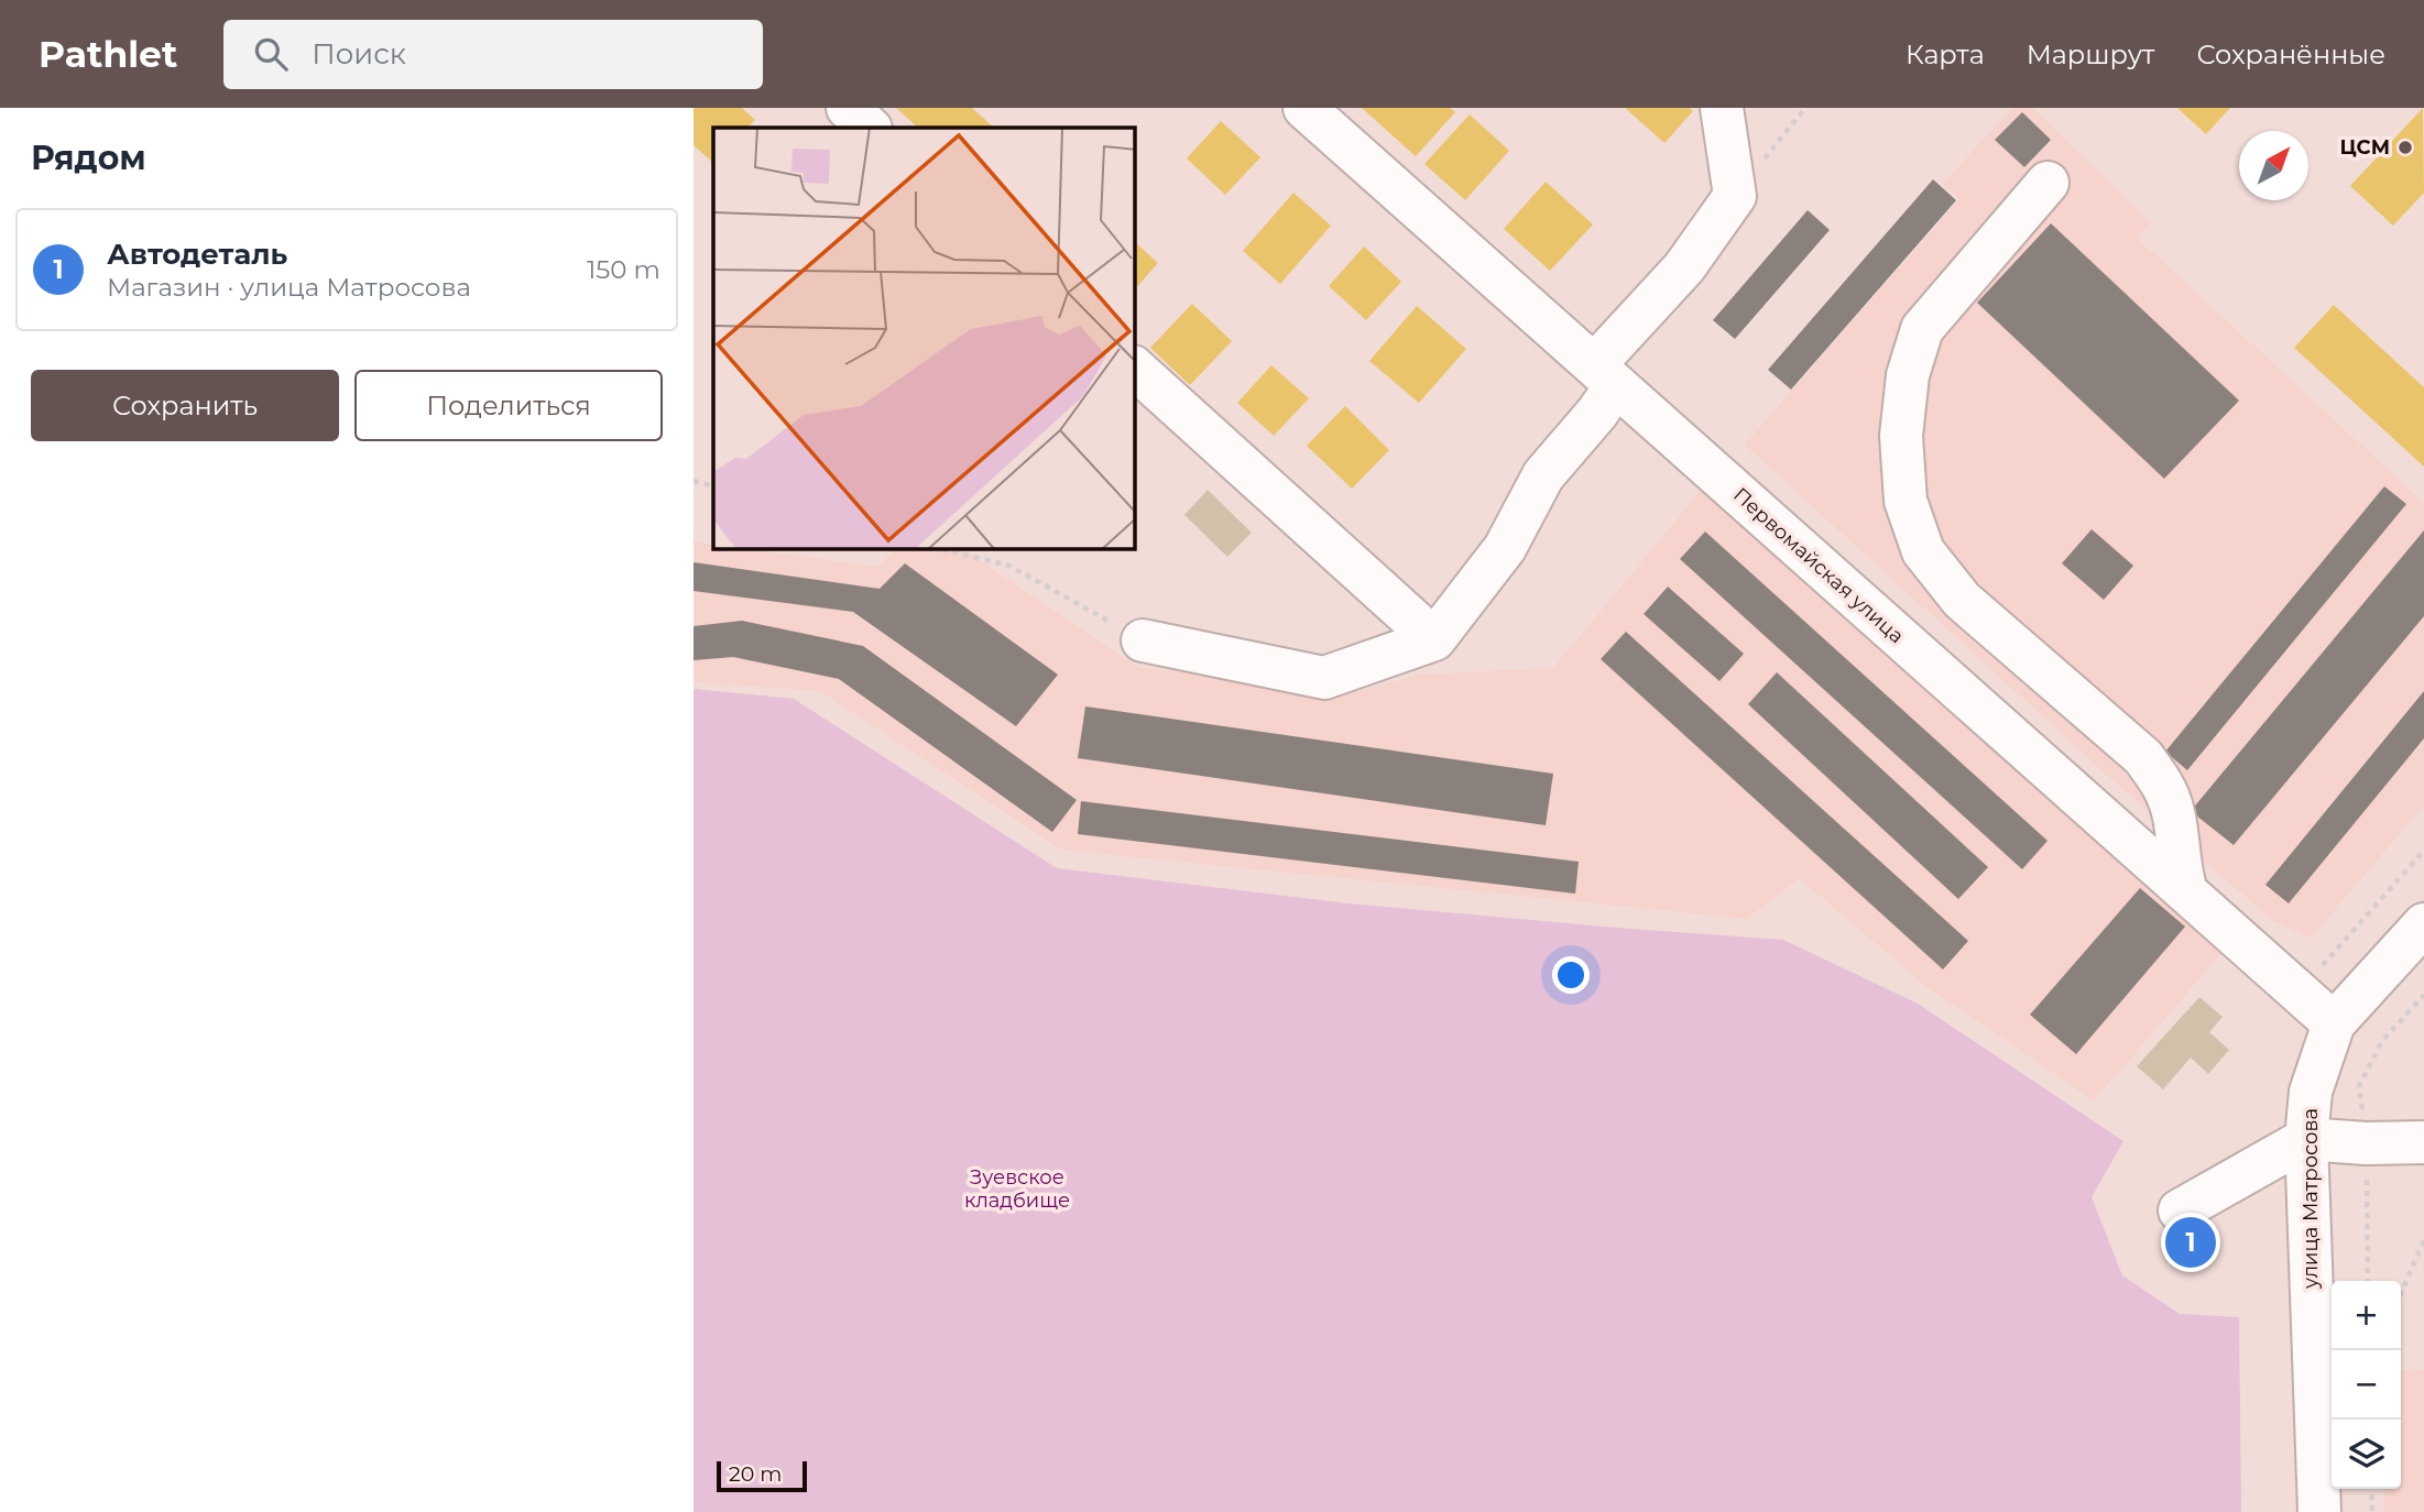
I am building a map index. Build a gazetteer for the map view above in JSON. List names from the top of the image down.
{
  "streets": {
    "street": ["Первомайская улица", "улица Матросова"]
  },
  "crossings": [
    ["Первомайская улица", "улица Матросова"]
  ],
  "parks": ["Зуевское кладбище"],
  "places": ["ЦСМ"],
  "scale_bar": "20 m",
  "north": "top right",
  "page": {
    "header": "Pathlet",
    "search": "Поиск",
    "nav": ["Карта", "Маршрут", "Сохранённые"],
    "heading": "Рядом",
    "list": [
      {
        "mark": "1",
        "name": "Автодеталь",
        "note": "Магазин · улица Матросова",
        "value": "150 m"
      }
    ],
    "buttons": ["Сохранить", "Поделиться"],
    "pins": "1",
    "map_buttons": ["+", "−"],
    "scale": "20 m"
  }
}
